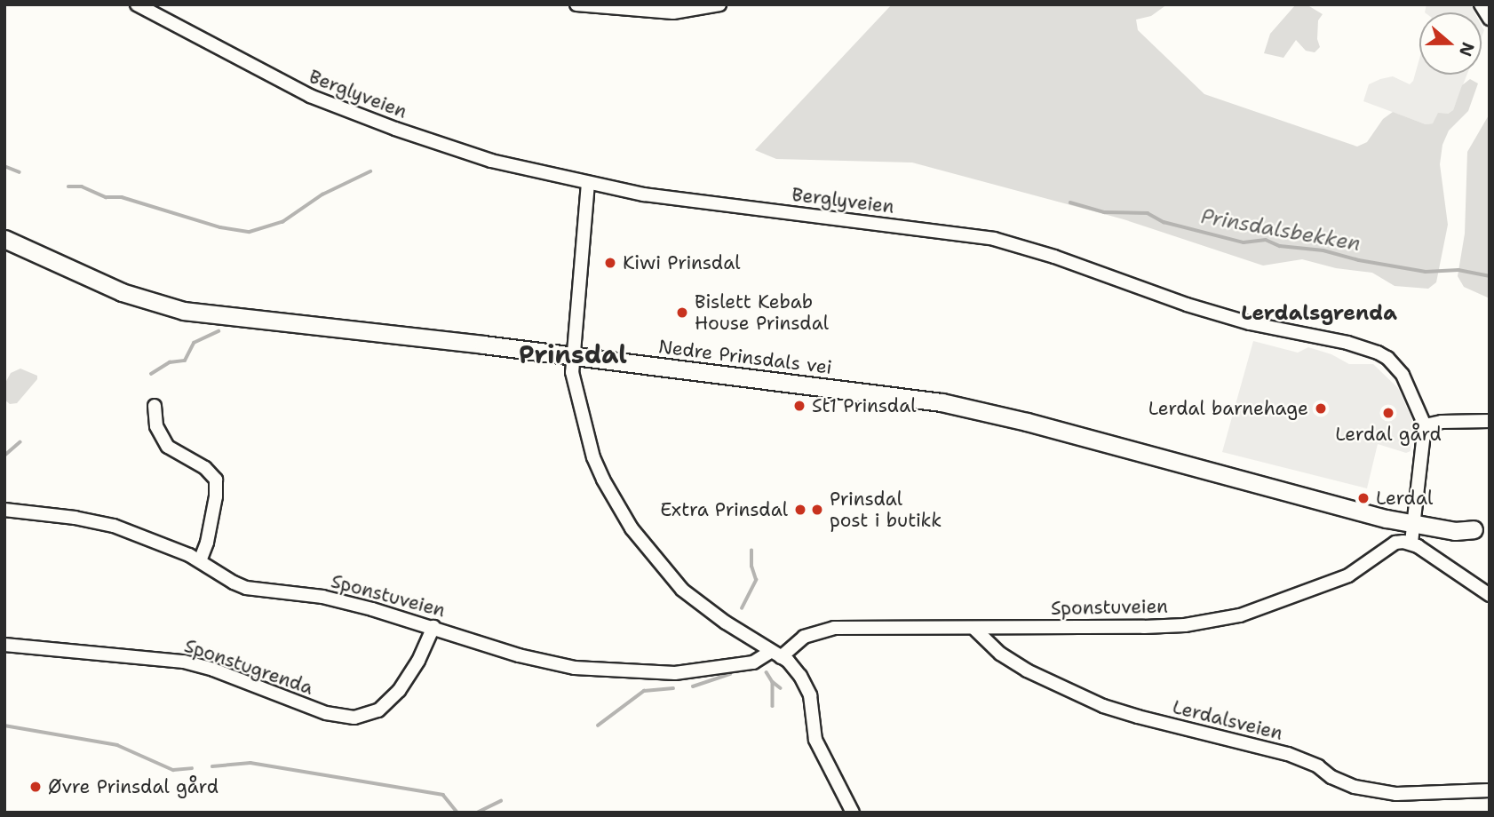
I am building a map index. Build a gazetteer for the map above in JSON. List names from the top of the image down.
{
  "streets": {
    "main road": ["Nedre Prinsdals vei"],
    "street": [
      "Berglyveien",
      "Sponstuveien",
      "Sponstugrenda",
      "Lerdalsveien"
    ]
  },
  "crossings": [
    ["Berglyveien", "Nedre Prinsdals vei"],
    ["Sponstuveien", "Sponstugrenda"],
    ["Sponstuveien", "Lerdalsveien"]
  ],
  "districts": ["Lerdalsgrenda", "Prinsdal"],
  "water": ["Prinsdalsbekken"],
  "places": [
    "Kiwi Prinsdal",
    "Bislett Kebab House Prinsdal",
    "St1 Prinsdal",
    "Lerdal barnehage",
    "Lerdal gård",
    "Lerdal",
    "Extra Prinsdal",
    "Prinsdal post i butikk",
    "Øvre Prinsdal gård"
  ],
  "north": "right"
}
